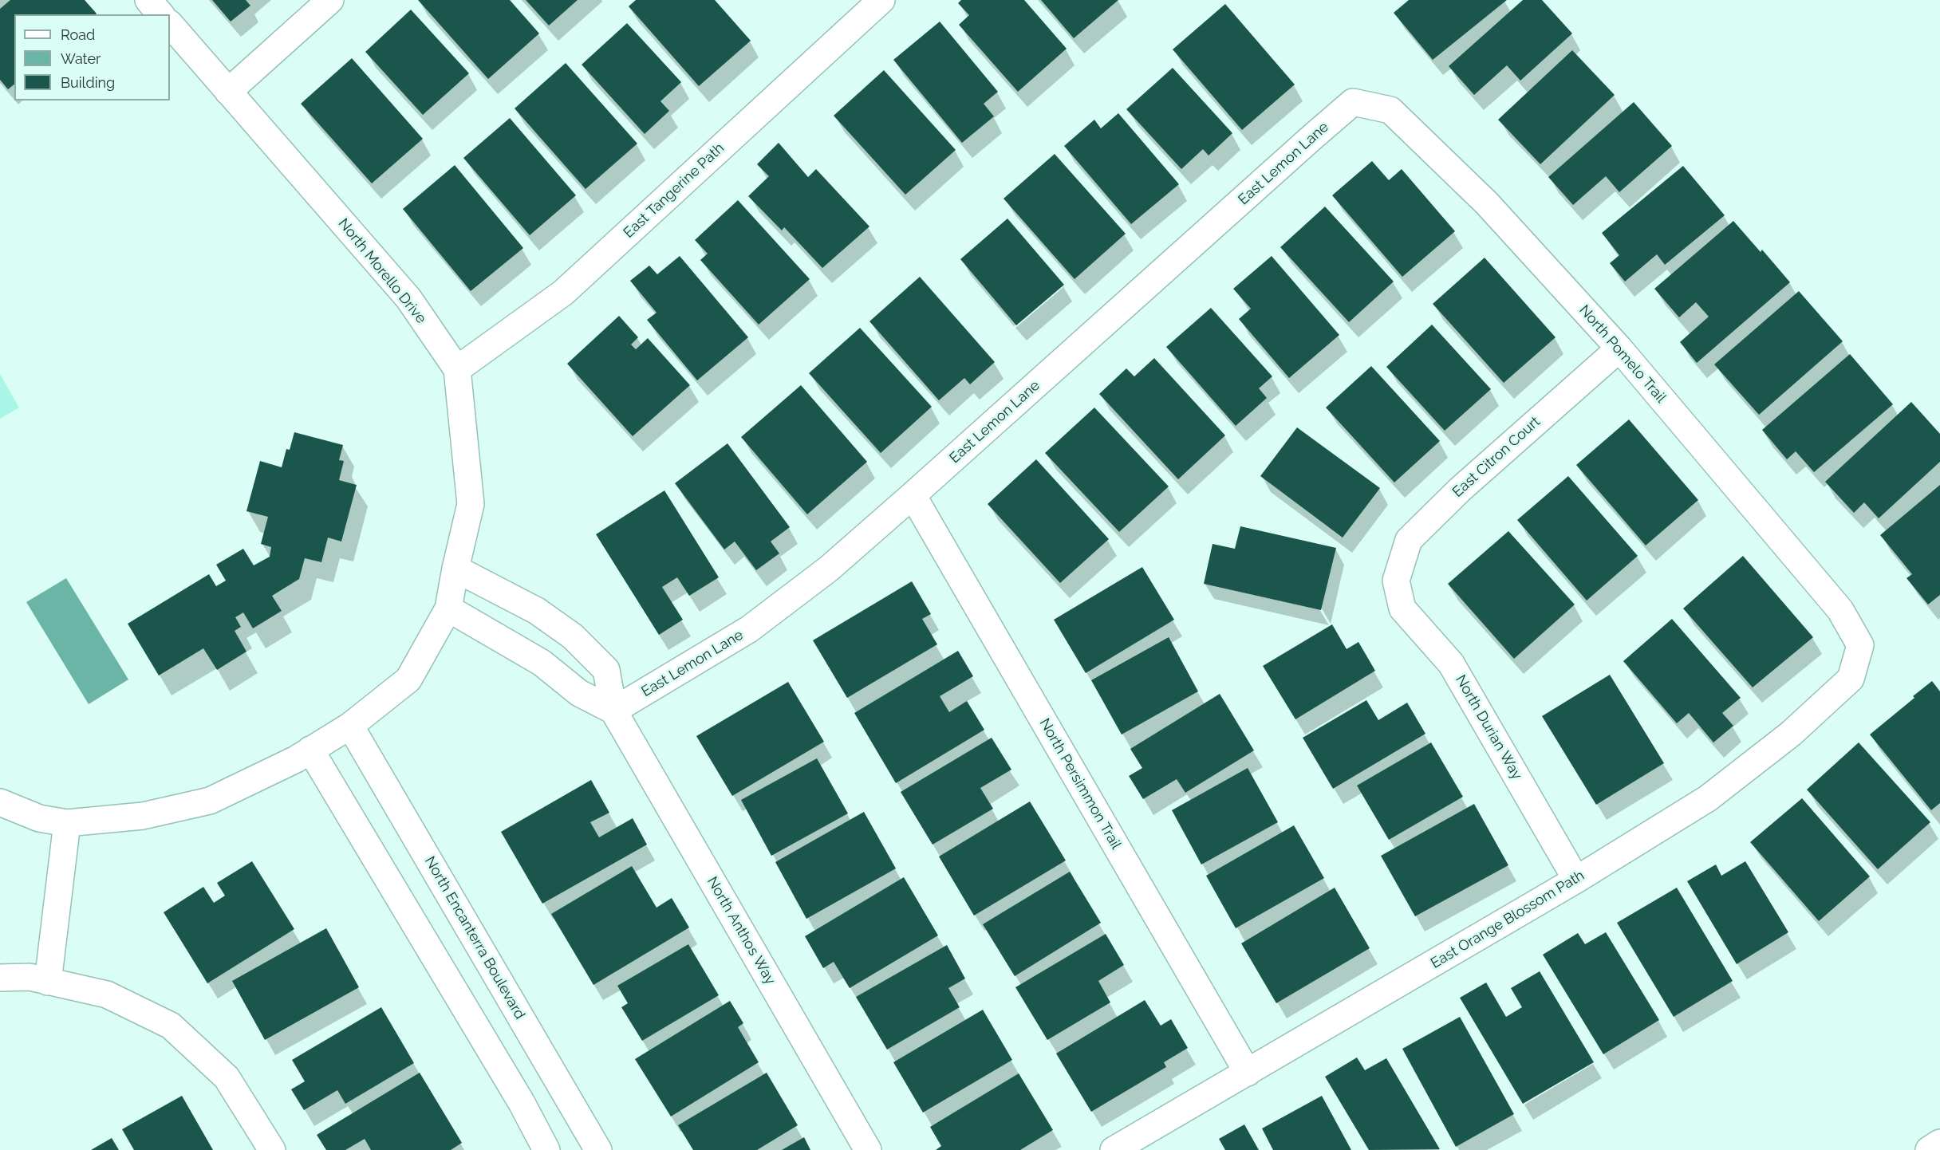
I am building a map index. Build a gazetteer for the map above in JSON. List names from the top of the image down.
{
  "streets": {
    "street": [
      "East Lemon Lane",
      "East Tangerine Path",
      "North Morello Drive",
      "North Pomelo Trail",
      "East Citron Court",
      "North Durian Way",
      "North Persimmon Trail",
      "East Orange Blossom Path",
      "North Anthos Way",
      "North Encanterra Boulevard"
    ]
  },
  "crossings": [
    ["East Lemon Lane", "North Pomelo Trail"],
    ["East Lemon Lane", "North Persimmon Trail"],
    ["East Lemon Lane", "North Anthos Way"],
    ["East Tangerine Path", "North Morello Drive"],
    ["North Morello Drive", "North Anthos Way"],
    ["North Morello Drive", "North Encanterra Boulevard"],
    ["North Pomelo Trail", "East Citron Court"],
    ["North Pomelo Trail", "East Orange Blossom Path"],
    ["East Citron Court", "North Durian Way"],
    ["North Durian Way", "East Orange Blossom Path"],
    ["North Persimmon Trail", "East Orange Blossom Path"]
  ],
  "legend": ["Road", "Water", "Building"]
}
